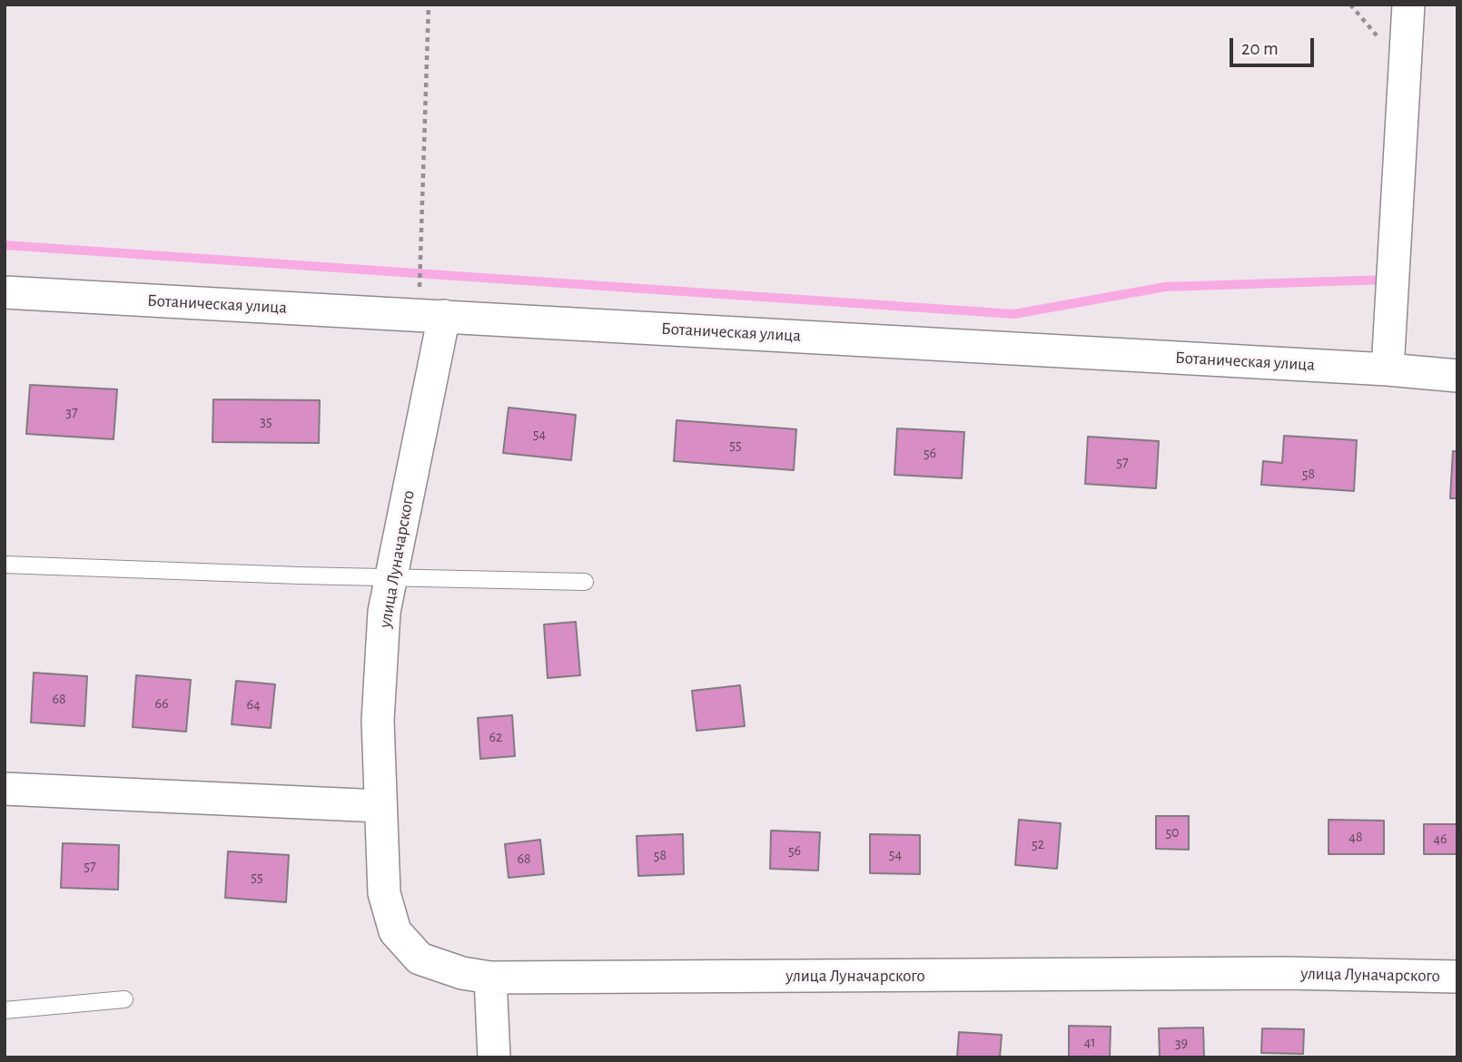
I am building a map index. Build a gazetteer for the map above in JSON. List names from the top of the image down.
{
  "streets": {
    "street": ["Ботаническая улица", "улица Луначарского"]
  },
  "crossings": [
    ["Ботаническая улица", "улица Луначарского"]
  ],
  "house_numbers": [
    "37",
    "35",
    "54",
    "55",
    "56",
    "57",
    "58",
    "68",
    "66",
    "64",
    "62",
    "50",
    "48",
    "46",
    "52",
    "56",
    "54",
    "58",
    "68",
    "57",
    "55",
    "41",
    "39"
  ],
  "scale_bar": "20 m"
}
